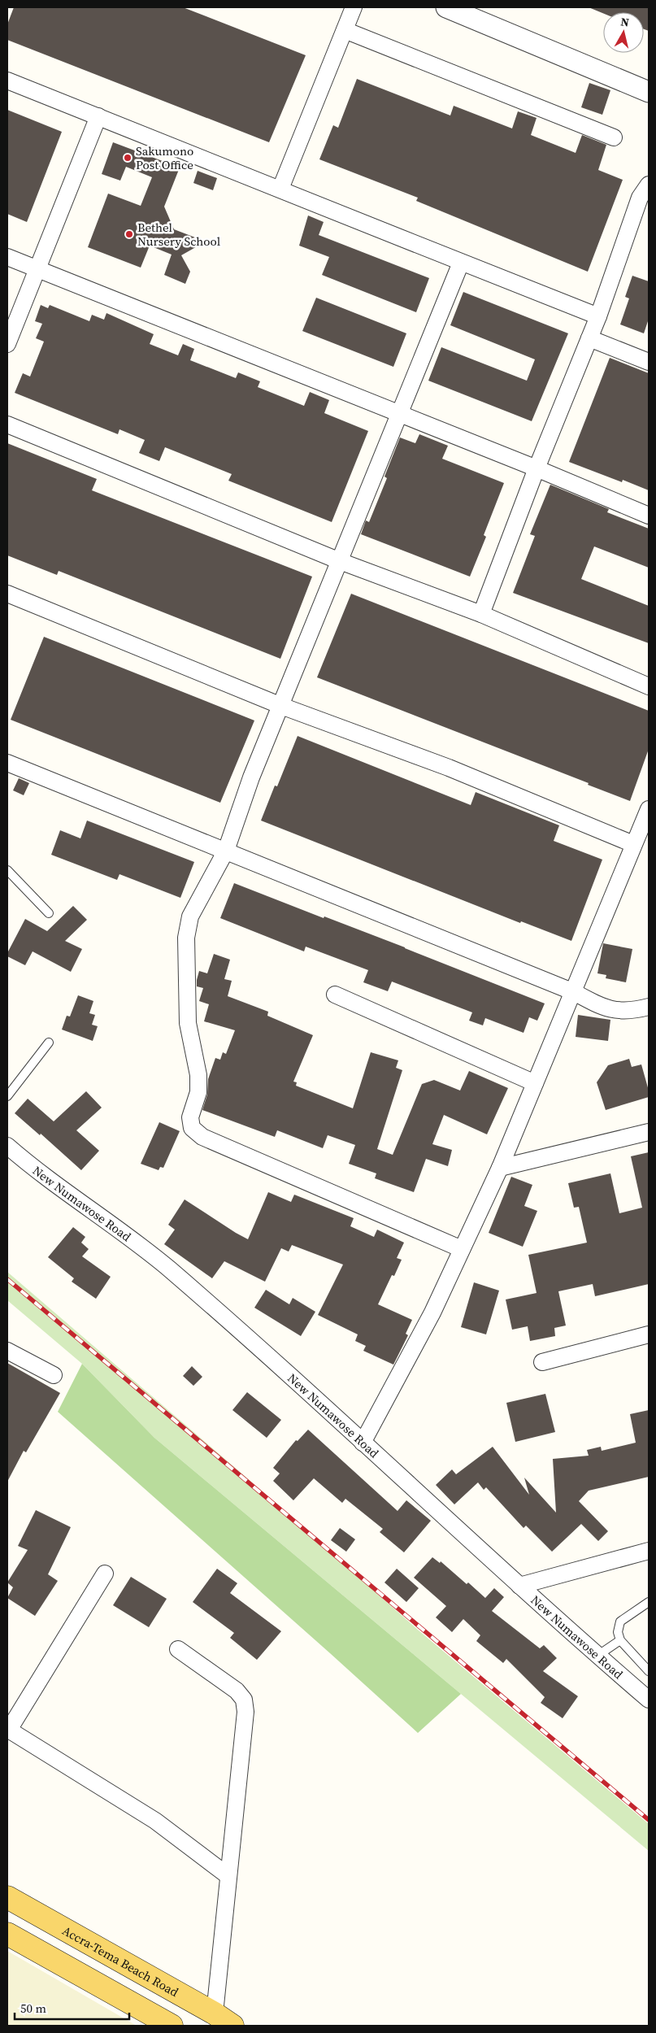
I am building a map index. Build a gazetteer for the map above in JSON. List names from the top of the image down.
{
  "streets": {
    "main road": ["Accra-Tema Beach Road"],
    "street": ["New Numawose Road"]
  },
  "places": ["Sakumono Post Office", "Bethel Nursery School"],
  "scale_bar": "50 m",
  "north": "top"
}
